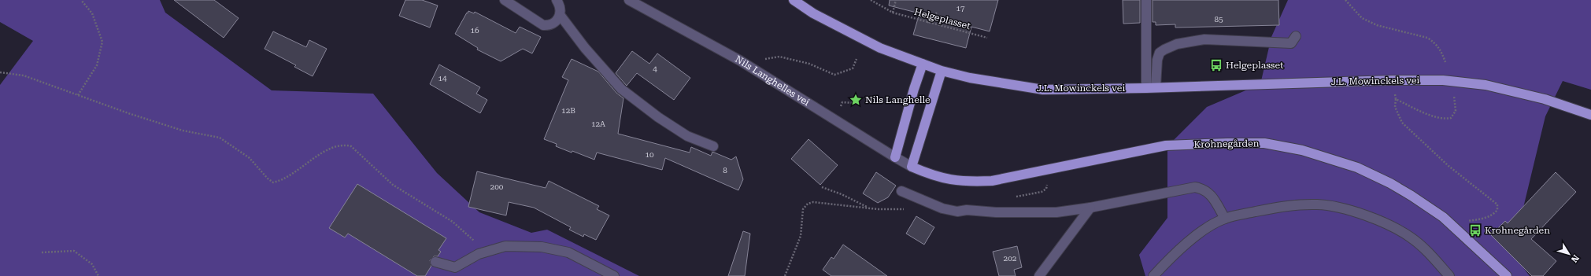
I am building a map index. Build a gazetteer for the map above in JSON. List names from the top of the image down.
{
  "streets": {
    "main road": ["J.L. Mowinckels vei", "Krohnegården"],
    "street": ["Nils Langhelles vei"],
    "path": ["Helgeplasset"]
  },
  "crossings": [
    ["Nils Langhelles vei", "Krohnegården"]
  ],
  "places": {
    "bus stop": ["Helgeplasset", "Krohnegården"],
    "place": ["Nils Langhelle"]
  },
  "house_numbers": [
    "17",
    "85",
    "16",
    "4",
    "14",
    "12B",
    "12A",
    "10",
    "8",
    "200",
    "202"
  ],
  "north": "bottom right"
}
